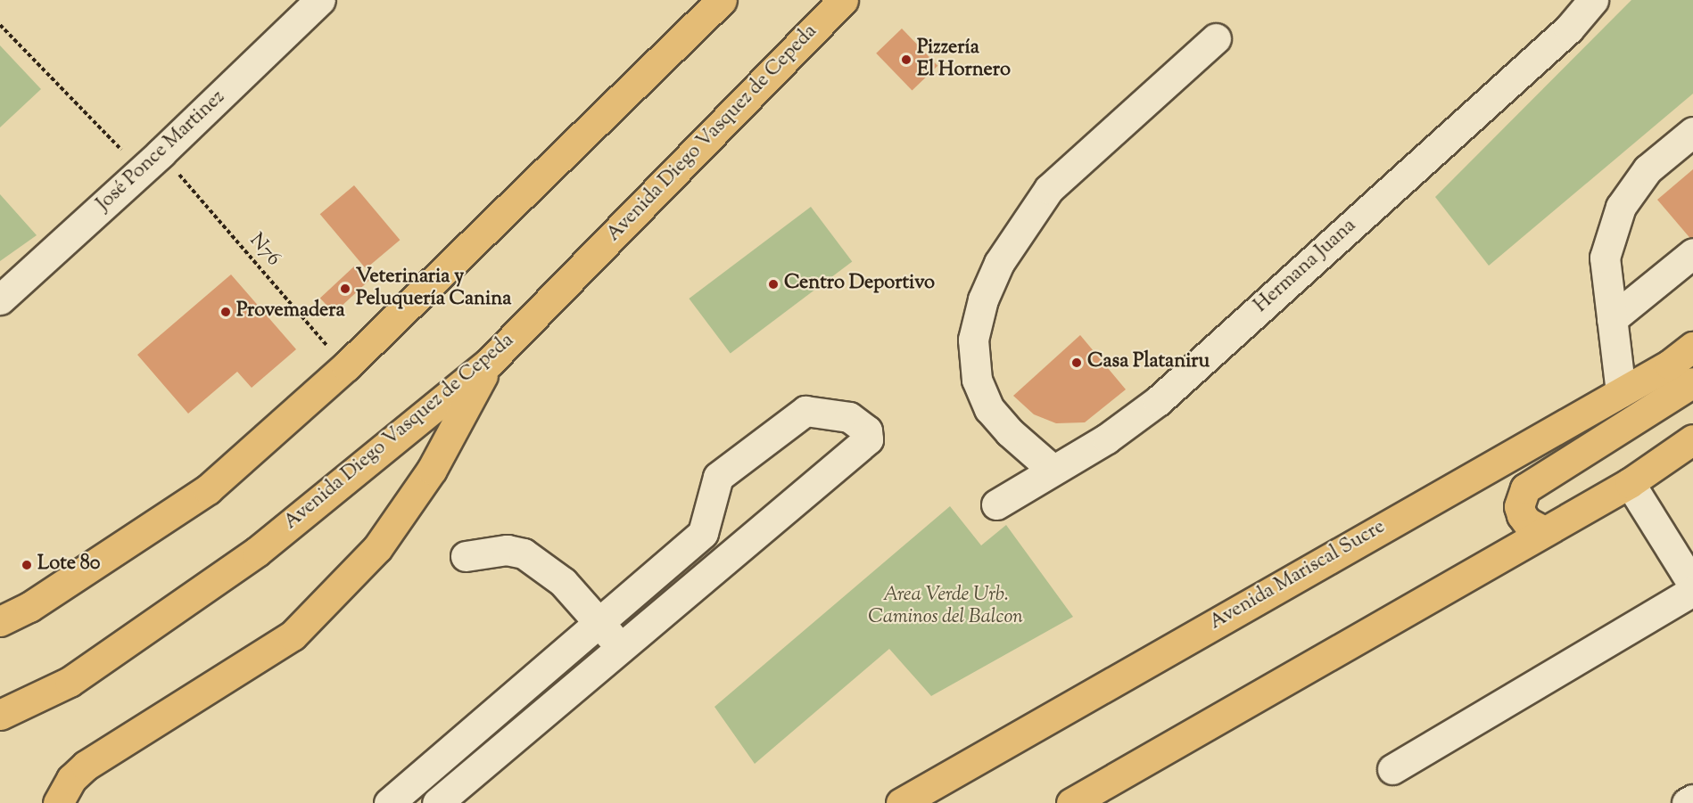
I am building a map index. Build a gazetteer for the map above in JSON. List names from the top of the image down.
{
  "streets": {
    "main road": ["Avenida Diego Vasquez de Cepeda", "Avenida Mariscal Sucre"],
    "street": ["José Ponce Martinez", "Hermana Juana"],
    "path": ["N76"]
  },
  "crossings": [
    ["José Ponce Martinez", "N76"]
  ],
  "parks": ["Area Verde Urb. Caminos del Balcon"],
  "places": [
    "Pizzería El Hornero",
    "Centro Deportivo",
    "Veterinaria y Peluquería Canina",
    "Provemadera",
    "Casa Plataniru",
    "Lote 80"
  ]
}
